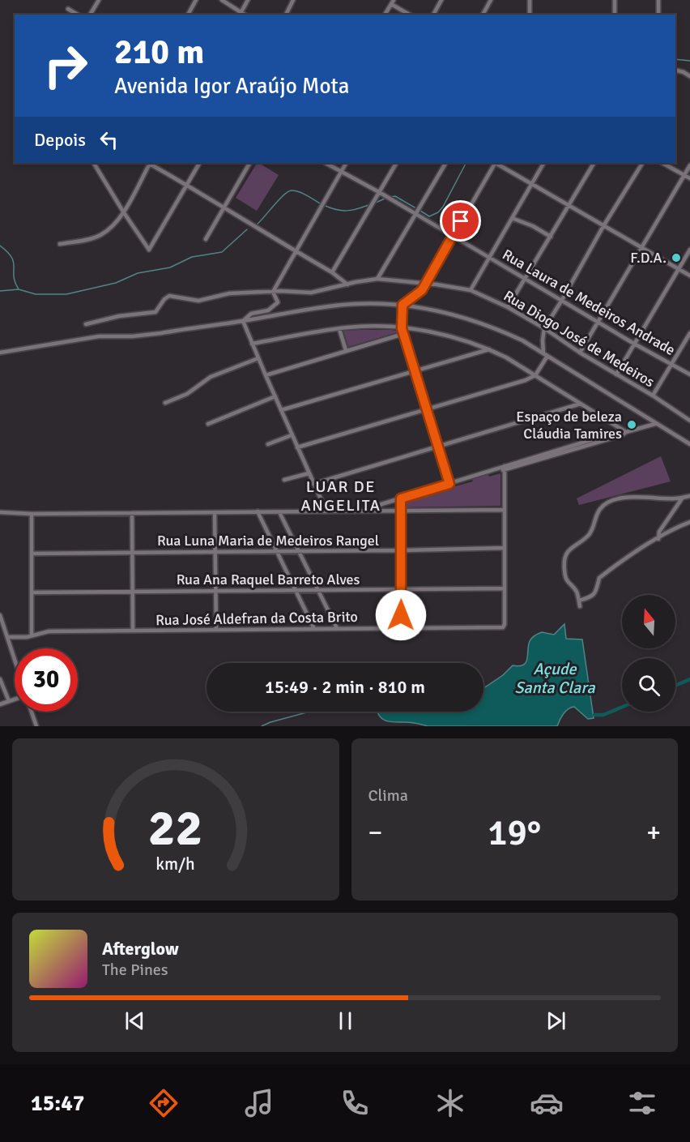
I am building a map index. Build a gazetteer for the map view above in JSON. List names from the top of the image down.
{
  "streets": {
    "street": [
      "Rua Laura de Medeiros Andrade",
      "Rua Diogo José de Medeiros",
      "Rua Luna Maria de Medeiros Rangel",
      "Rua Ana Raquel Barreto Alves",
      "Rua José Aldefran da Costa Brito"
    ]
  },
  "crossings": [
    ["Rua Ana Raquel Barreto Alves", "Rua José Aldefran da Costa Brito"]
  ],
  "districts": ["LUAR DE ANGELITA"],
  "water": ["Açude Santa Clara"],
  "places": ["F.D.A.", "Espaço de beleza Cláudia Tamires"],
  "north": "top",
  "page": {
    "turn": ["210 m", "Avenida Igor Araújo Mota"],
    "then": "Depois",
    "limit": "30",
    "trip": "15:49 · 2 min · 810 m",
    "tile": "Clima",
    "heat": ["−", "19°", "+"],
    "song": ["Afterglow", "The Pines"],
    "tabs": "15:47",
    "gauge": ["22", "km/h"]
  }
}
